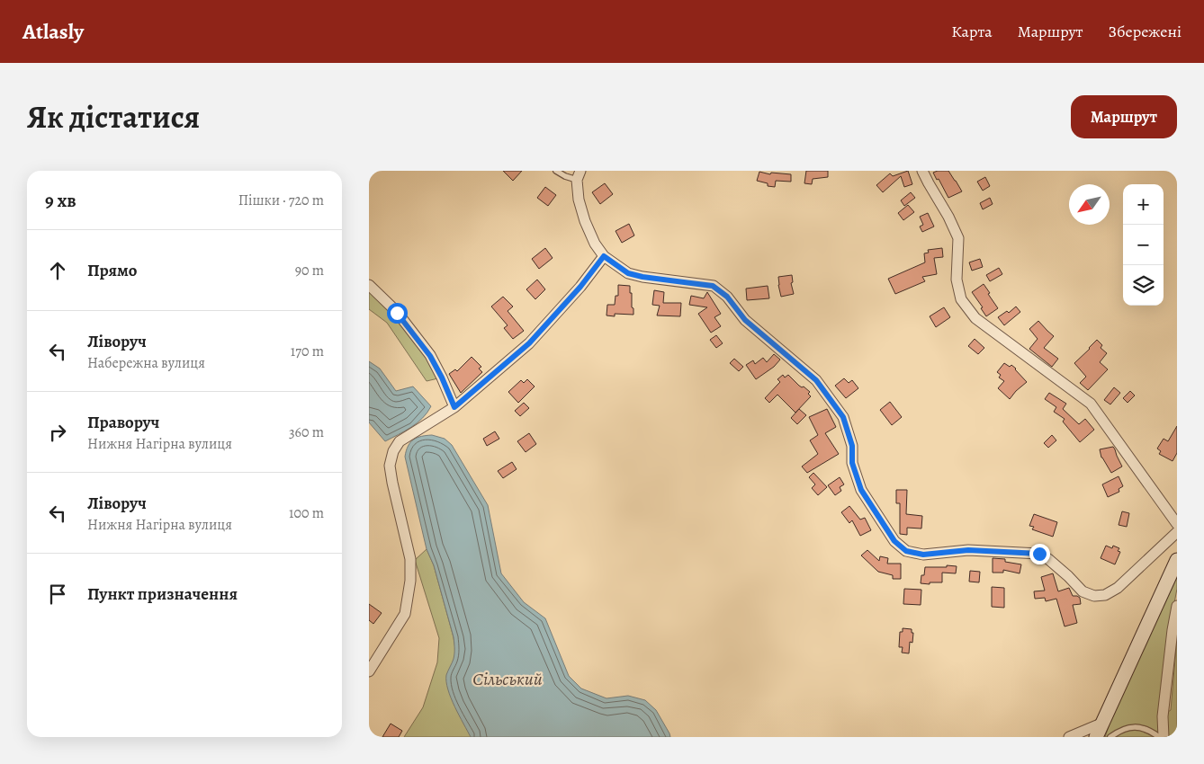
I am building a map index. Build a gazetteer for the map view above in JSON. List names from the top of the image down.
{
  "water": ["Сільський"],
  "north": "bottom left",
  "page": {
    "header": "Atlasly",
    "nav": ["Карта", "Маршрут", "Збережені"],
    "title": "Як дістатися",
    "buttons": "Маршрут",
    "heading": ["9 хв", "Пішки · 720 m"],
    "map_buttons": ["+", "−"],
    "list": [
      ["Прямо", "90 m"],
      ["Ліворуч", "Набережна вулиця", "170 m"],
      ["Праворуч", "Нижня Нагірна вулиця", "360 m"],
      ["Ліворуч", "Нижня Нагірна вулиця", "100 m"],
      "Пункт призначення"
    ]
  }
}
